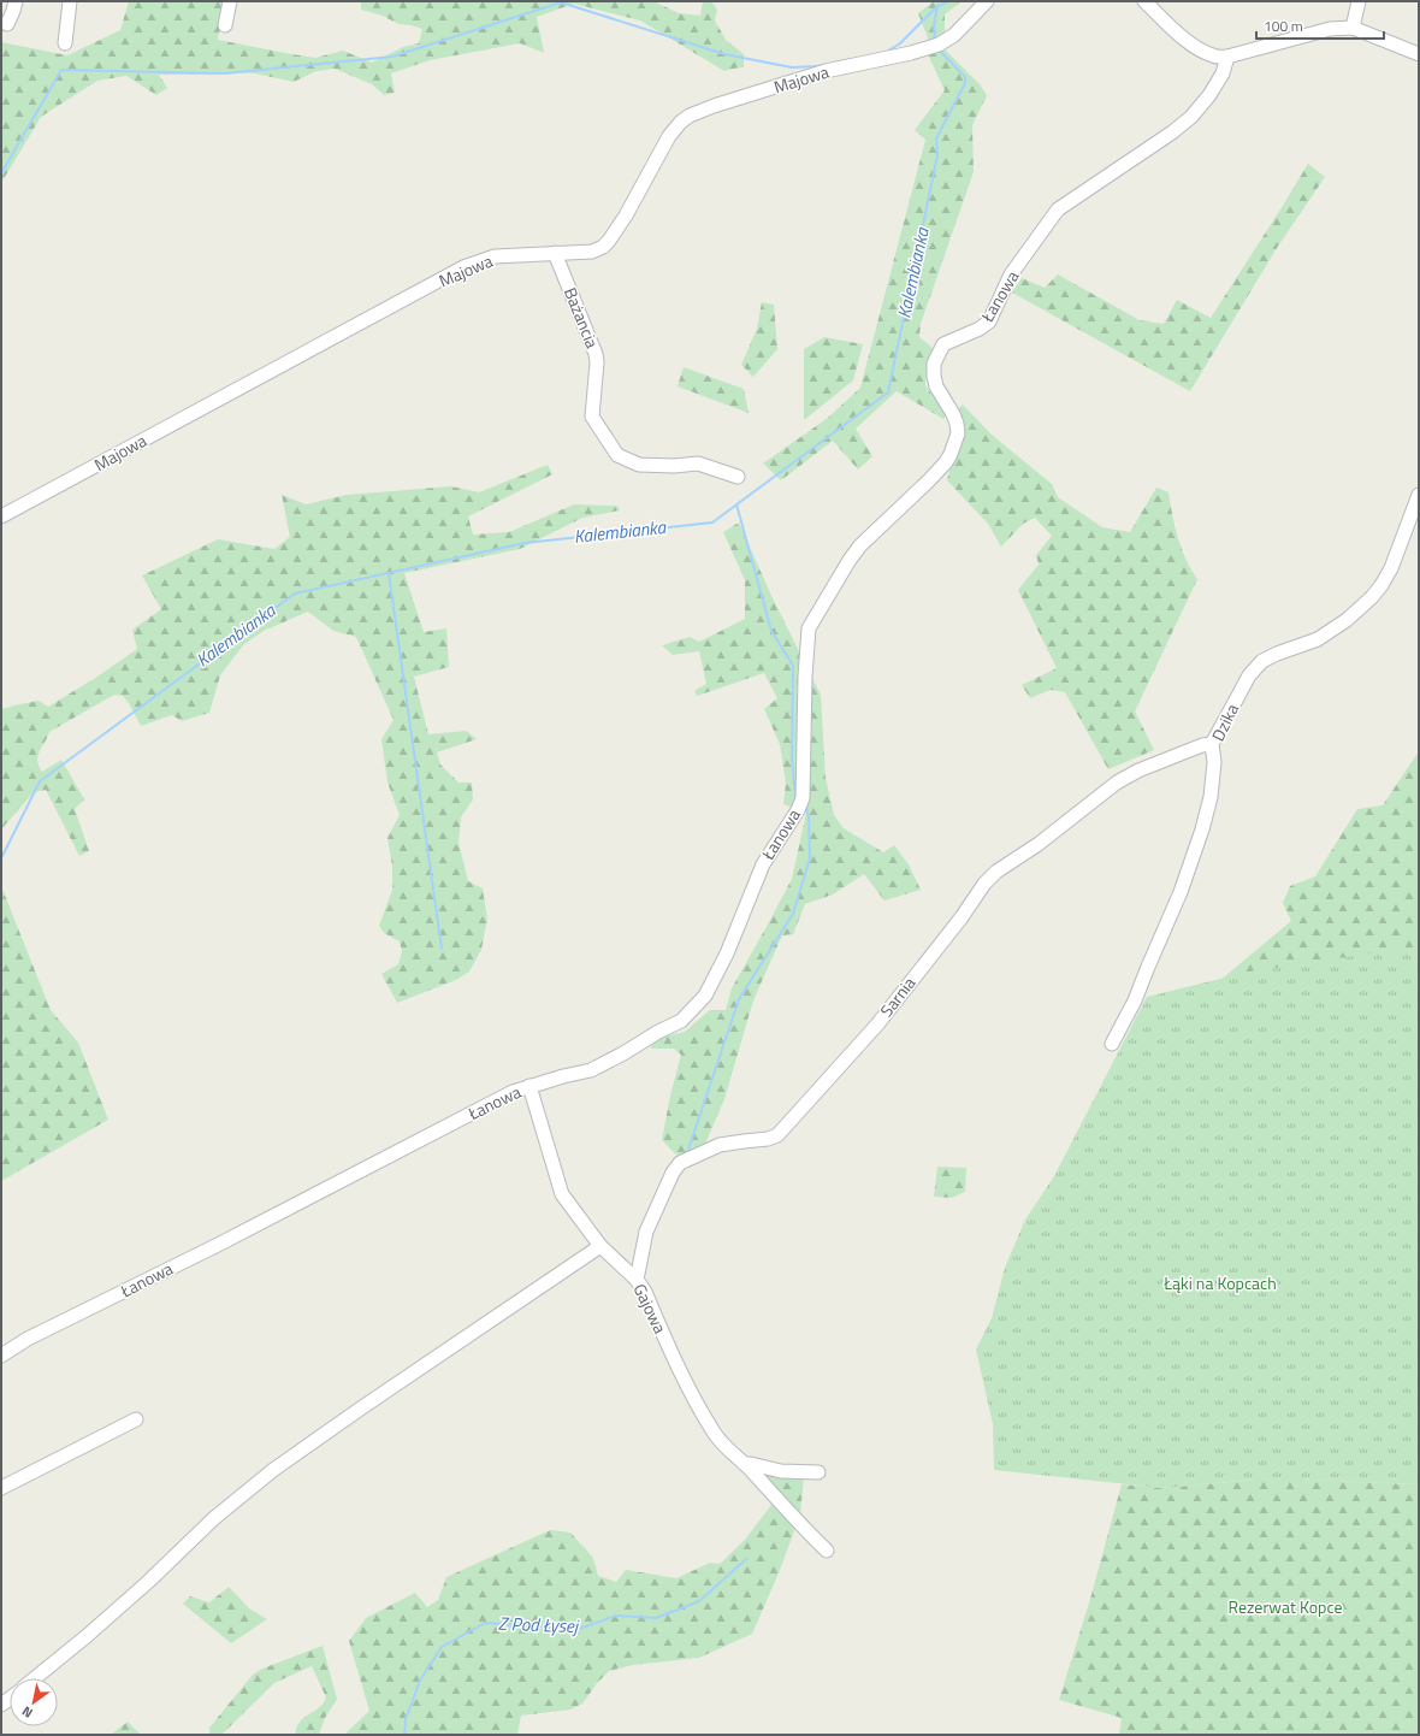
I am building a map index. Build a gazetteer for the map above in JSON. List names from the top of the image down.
{
  "streets": {
    "street": [
      "Majowa",
      "Łanowa",
      "Bażancia",
      "Dzika",
      "Sarnia",
      "Gajowa"
    ]
  },
  "crossings": [
    ["Majowa", "Bażancia"],
    ["Łanowa", "Gajowa"],
    ["Dzika", "Sarnia"],
    ["Sarnia", "Gajowa"]
  ],
  "water": ["Kalembianka", "Z Pod Łysej"],
  "parks": ["Łąki na Kopcach", "Rezerwat Kopce"],
  "scale_bar": "100 m",
  "north": "bottom left"
}
